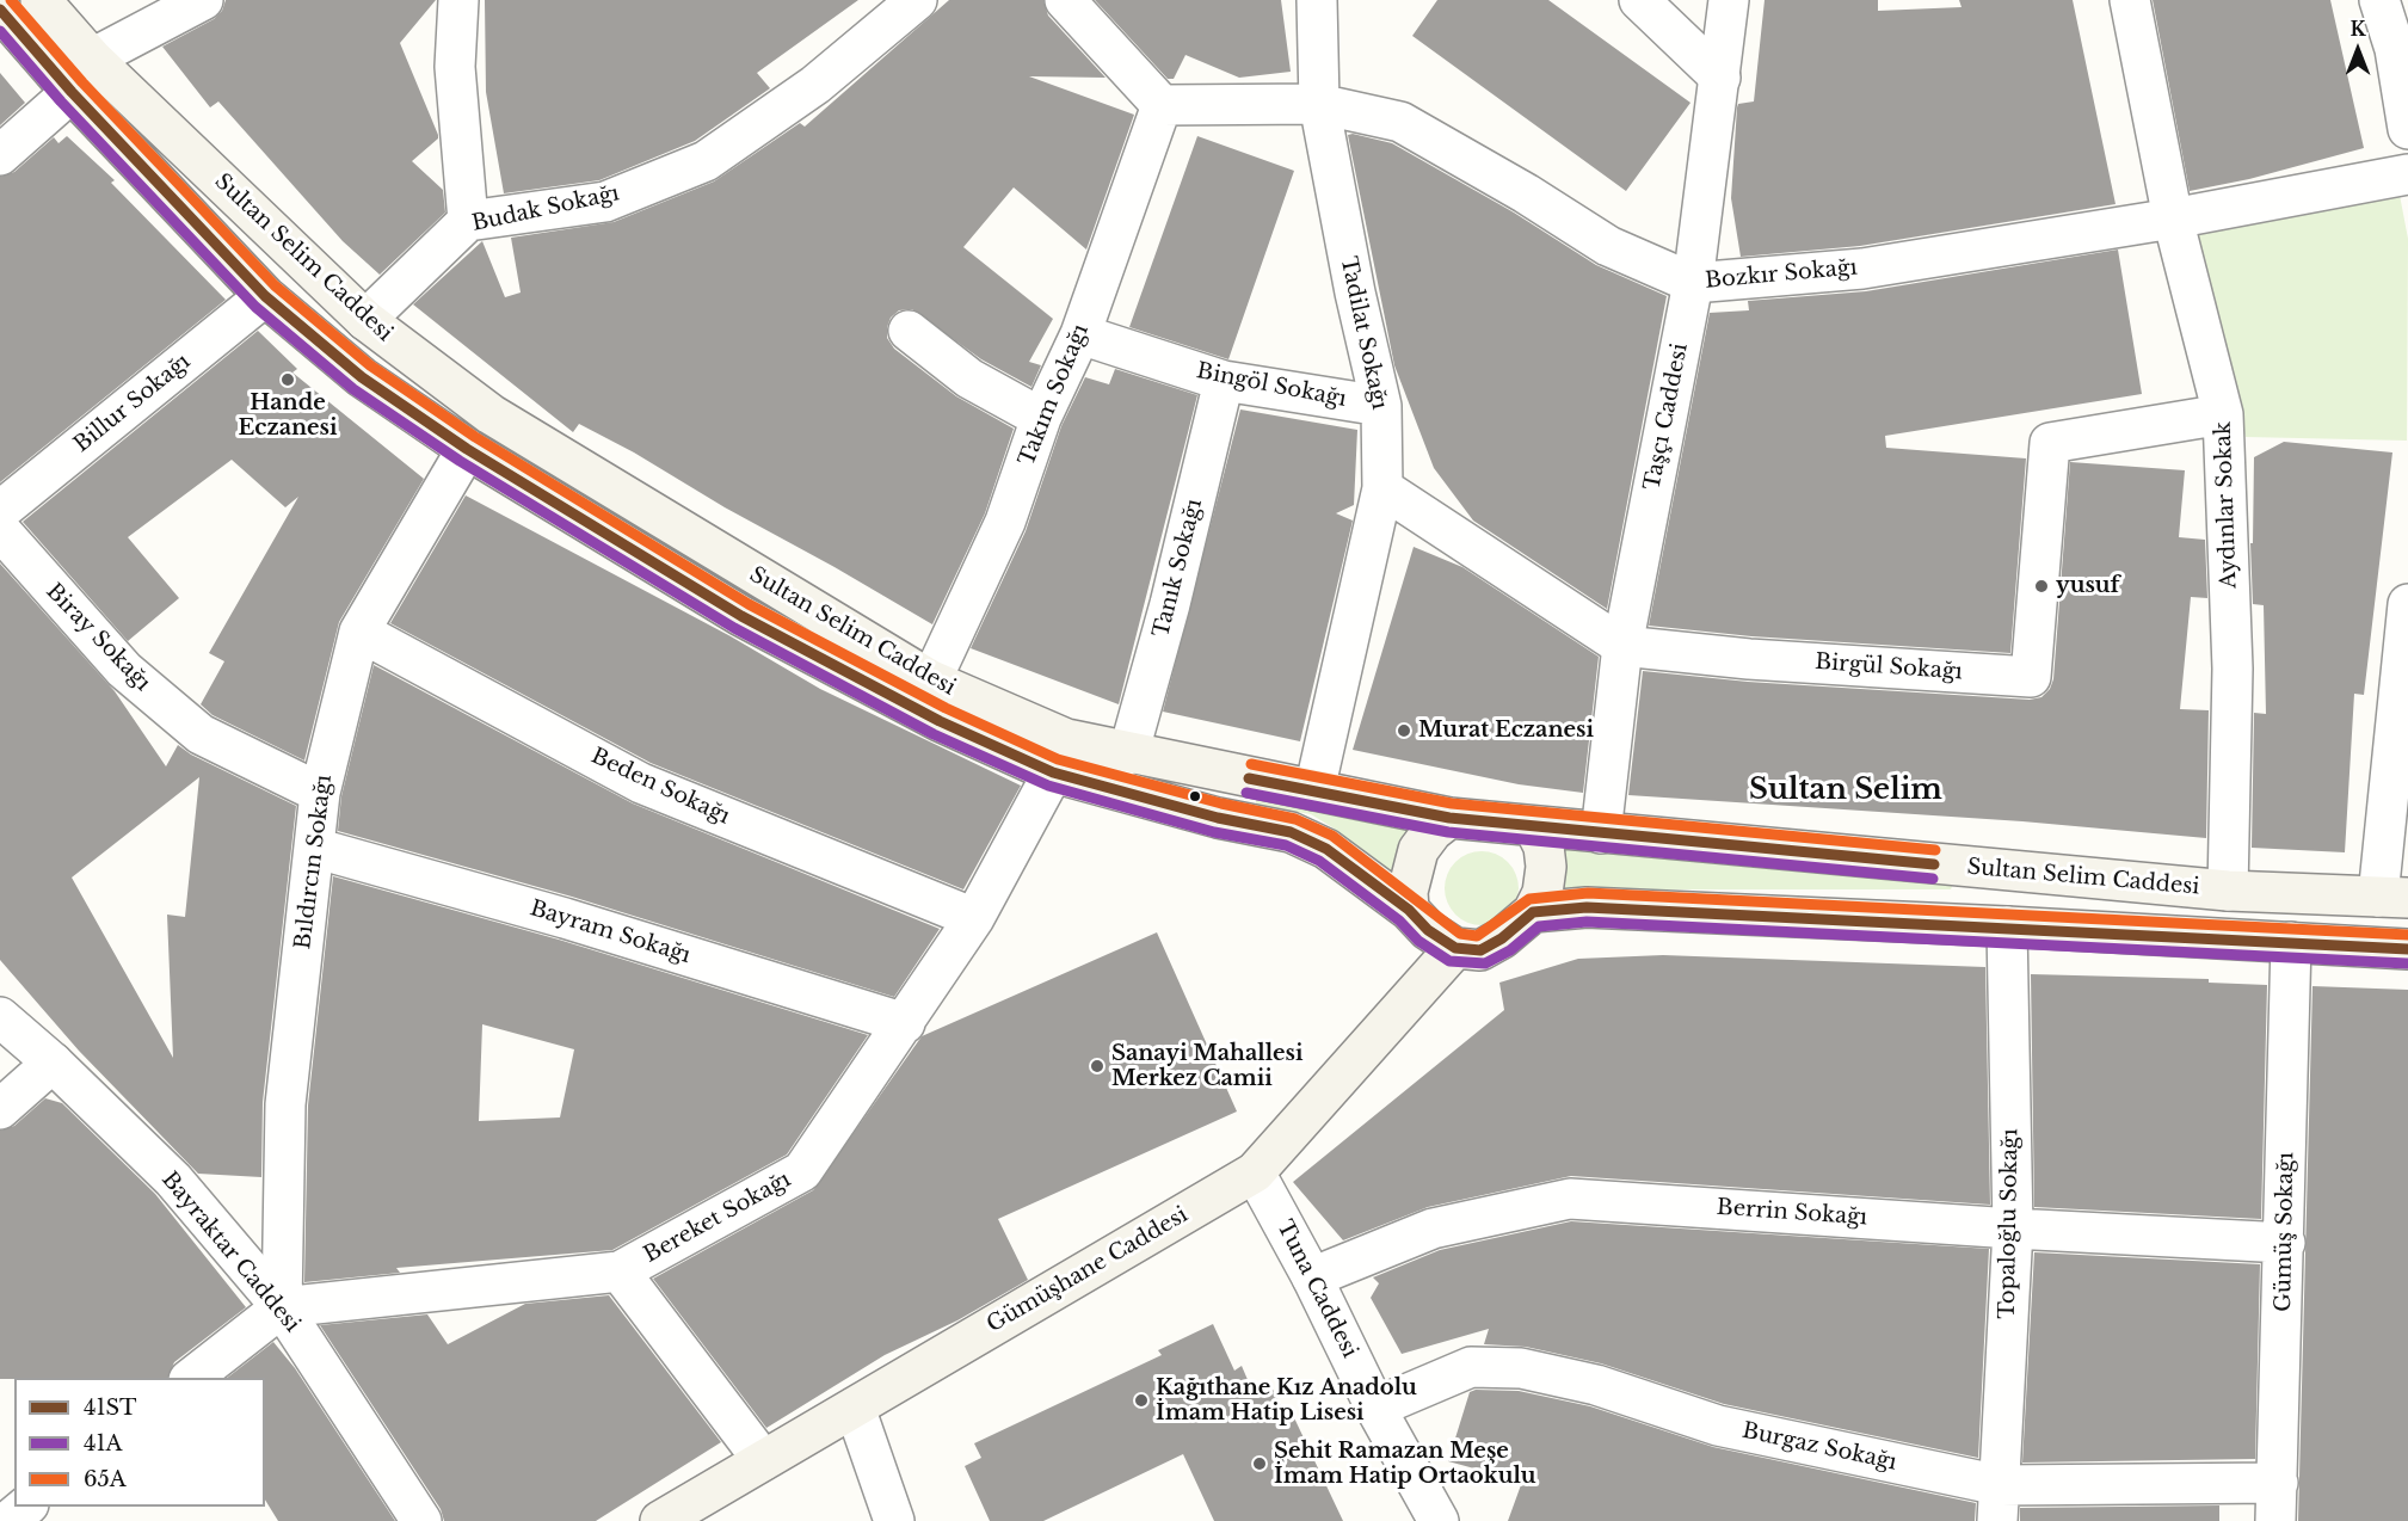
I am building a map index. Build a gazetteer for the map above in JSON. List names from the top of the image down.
{
  "streets": {
    "main road": ["Sultan Selim Caddesi", "Gümüşhane Caddesi"],
    "street": [
      "Budak Sokağı",
      "Bozkır Sokağı",
      "Tadilat Sokağı",
      "Bingöl Sokağı",
      "Takım Sokağı",
      "Billur Sokağı",
      "Taşçı Caddesi",
      "Aydınlar Sokak",
      "Tanık Sokağı",
      "Biray Sokağı",
      "Birgül Sokağı",
      "Beden Sokağı",
      "Bıldırcın Sokağı",
      "Bayram Sokağı",
      "Berrin Sokağı",
      "Bereket Sokağı",
      "Topaloğlu Sokağı",
      "Gümüş Sokağı",
      "Bayraktar Caddesi",
      "Tuna Caddesi",
      "Burgaz Sokağı"
    ]
  },
  "crossings": [
    ["Budak Sokağı", "Sultan Selim Caddesi"],
    ["Sultan Selim Caddesi", "Tadilat Sokağı"],
    ["Sultan Selim Caddesi", "Takım Sokağı"],
    ["Sultan Selim Caddesi", "Billur Sokağı"],
    ["Sultan Selim Caddesi", "Taşçı Caddesi"],
    ["Sultan Selim Caddesi", "Aydınlar Sokak"],
    ["Sultan Selim Caddesi", "Tanık Sokağı"],
    ["Sultan Selim Caddesi", "Bıldırcın Sokağı"],
    ["Sultan Selim Caddesi", "Bereket Sokağı"],
    ["Sultan Selim Caddesi", "Gümüşhane Caddesi"],
    ["Bozkır Sokağı", "Tadilat Sokağı"],
    ["Bozkır Sokağı", "Takım Sokağı"],
    ["Bozkır Sokağı", "Taşçı Caddesi"],
    ["Bozkır Sokağı", "Aydınlar Sokak"],
    ["Tadilat Sokağı", "Bingöl Sokağı"],
    ["Tadilat Sokağı", "Birgül Sokağı"],
    ["Bingöl Sokağı", "Takım Sokağı"],
    ["Bingöl Sokağı", "Tanık Sokağı"],
    ["Taşçı Caddesi", "Birgül Sokağı"],
    ["Aydınlar Sokak", "Birgül Sokağı"],
    ["Biray Sokağı", "Bıldırcın Sokağı"],
    ["Beden Sokağı", "Bıldırcın Sokağı"],
    ["Beden Sokağı", "Bereket Sokağı"],
    ["Bıldırcın Sokağı", "Bayram Sokağı"],
    ["Bıldırcın Sokağı", "Bereket Sokağı"],
    ["Bıldırcın Sokağı", "Bayraktar Caddesi"],
    ["Bayram Sokağı", "Bereket Sokağı"],
    ["Berrin Sokağı", "Topaloğlu Sokağı"],
    ["Berrin Sokağı", "Gümüş Sokağı"],
    ["Berrin Sokağı", "Tuna Caddesi"],
    ["Bereket Sokağı", "Bayraktar Caddesi"],
    ["Topaloğlu Sokağı", "Burgaz Sokağı"],
    ["Gümüş Sokağı", "Burgaz Sokağı"],
    ["Gümüşhane Caddesi", "Tuna Caddesi"],
    ["Tuna Caddesi", "Burgaz Sokağı"]
  ],
  "districts": ["Sultan Selim"],
  "places": [
    "Hande Eczanesi",
    "yusuf",
    "Murat Eczanesi",
    "Sanayi Mahallesi Merkez Camii",
    "Kağıthane Kız Anadolu İmam Hatip Lisesi",
    "Şehit Ramazan Meşe İmam Hatip Ortaokulu"
  ],
  "lines": ["transit line 65A", "transit line 41ST", "transit line 41A"],
  "legend": ["41ST", "41A", "65A"],
  "north": "top"
}
